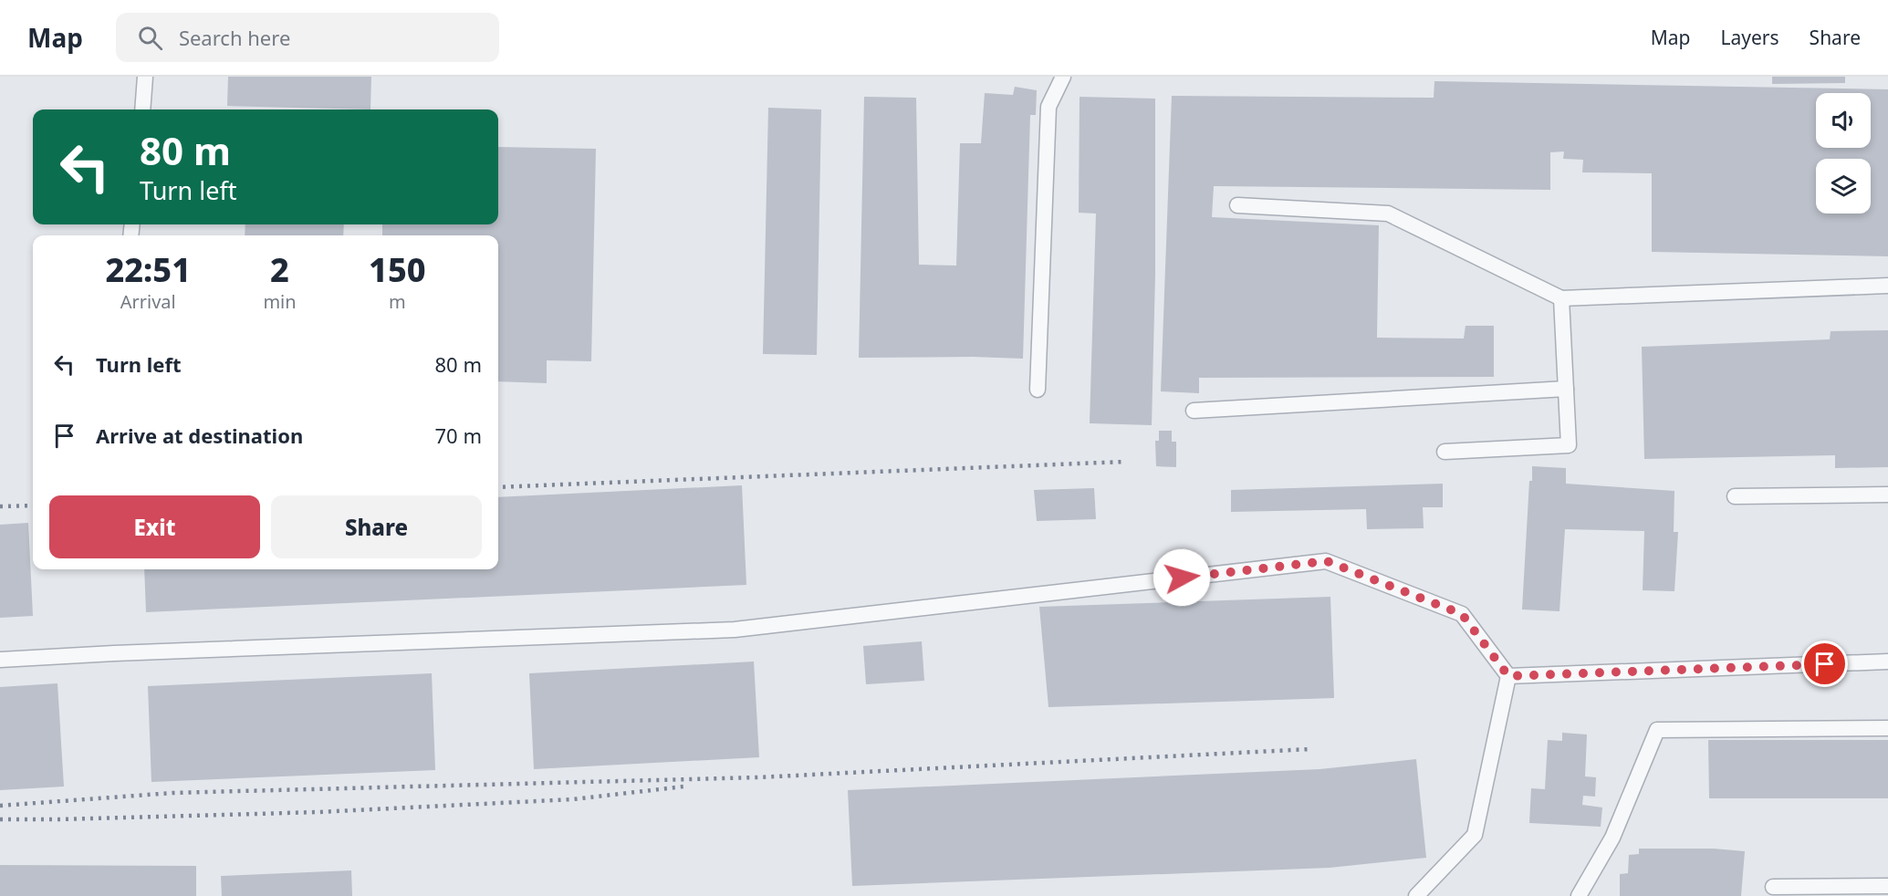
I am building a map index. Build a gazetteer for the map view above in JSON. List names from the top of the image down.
{
  "page": {
    "header": "Map",
    "search": "Search here",
    "nav": ["Map", "Layers", "Share"],
    "turn": ["80 m", "Turn left"],
    "eta": [
      "22:51",
      "Arrival",
      "2",
      "min",
      "150",
      "m"
    ],
    "list": [
      {
        "name": "Turn left",
        "value": "80 m"
      },
      {
        "name": "Arrive at destination",
        "value": "70 m"
      }
    ],
    "buttons": ["Exit", "Share"]
  }
}
